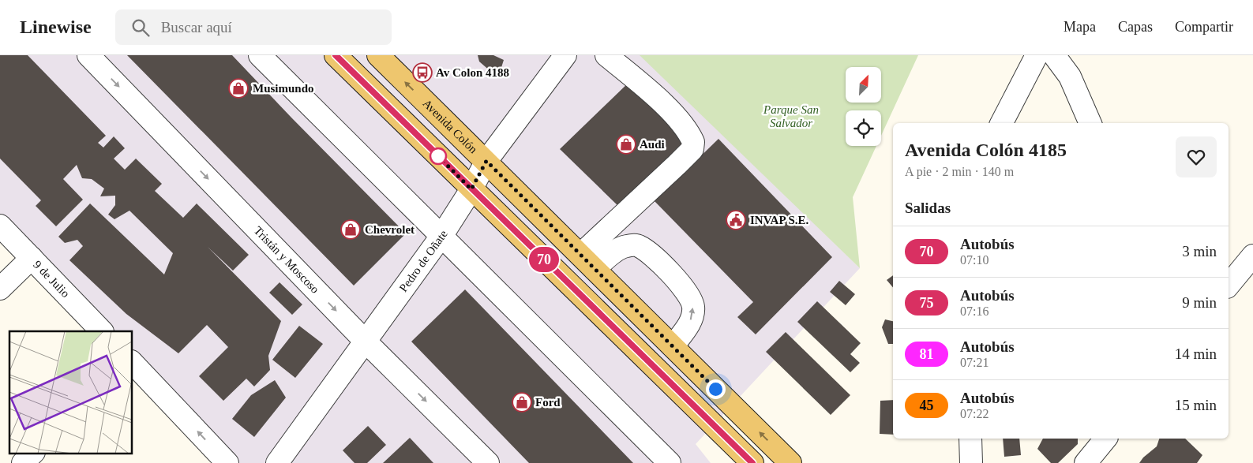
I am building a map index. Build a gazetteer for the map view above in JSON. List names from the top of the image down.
{
  "streets": {
    "main road": ["Avenida Colón"],
    "street": ["Tristán y Moscoso", "Pedro de Oñate", "9 de Julio"]
  },
  "crossings": [
    ["Avenida Colón", "Pedro de Oñate"],
    ["Tristán y Moscoso", "Pedro de Oñate"]
  ],
  "parks": ["Parque San Salvador"],
  "places": {
    "bus stop": ["Av Colon 4188"],
    "shop": [
      "Musimundo",
      "Audi",
      "Chevrolet",
      "Ford"
    ],
    "public building": ["INVAP S.E."]
  },
  "lines": ["bus line 70"],
  "north": "top right",
  "page": {
    "header": "Linewise",
    "search": "Buscar aquí",
    "nav": ["Mapa", "Capas", "Compartir"],
    "on_map": "70",
    "heading": [
      ["Avenida Colón 4185", "A pie · 2 min · 140 m"],
      "Salidas"
    ],
    "list": [
      {
        "mark": "70",
        "name": "Autobús",
        "note": "07:10",
        "value": "3 min"
      },
      {
        "mark": "75",
        "name": "Autobús",
        "note": "07:16",
        "value": "9 min"
      },
      {
        "mark": "81",
        "name": "Autobús",
        "note": "07:21",
        "value": "14 min"
      },
      {
        "mark": "45",
        "name": "Autobús",
        "note": "07:22",
        "value": "15 min"
      }
    ]
  }
}
